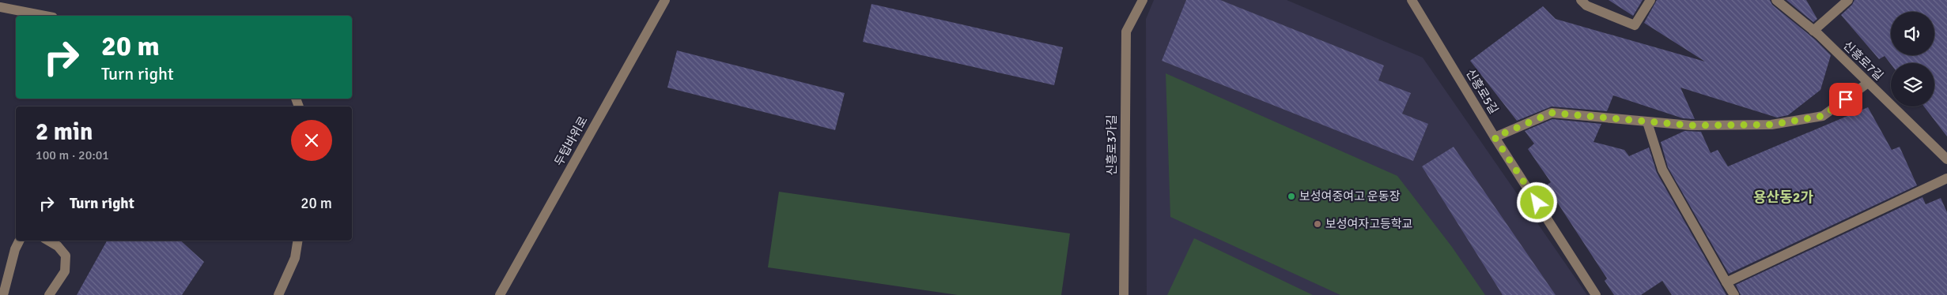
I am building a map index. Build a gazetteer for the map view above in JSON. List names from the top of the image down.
{
  "streets": {
    "street": [
      "신흥로7길",
      "신흥로5길",
      "두텁바위로",
      "신흥로3가길"
    ]
  },
  "districts": ["용산동2가"],
  "places": ["보성여중여고 운동장", "보성여자고등학교"],
  "page": {
    "turn": ["20 m", "Turn right"],
    "heading": ["2 min", "100 m · 20:01"],
    "list": [
      {
        "name": "Turn right",
        "value": "20 m"
      }
    ]
  }
}
